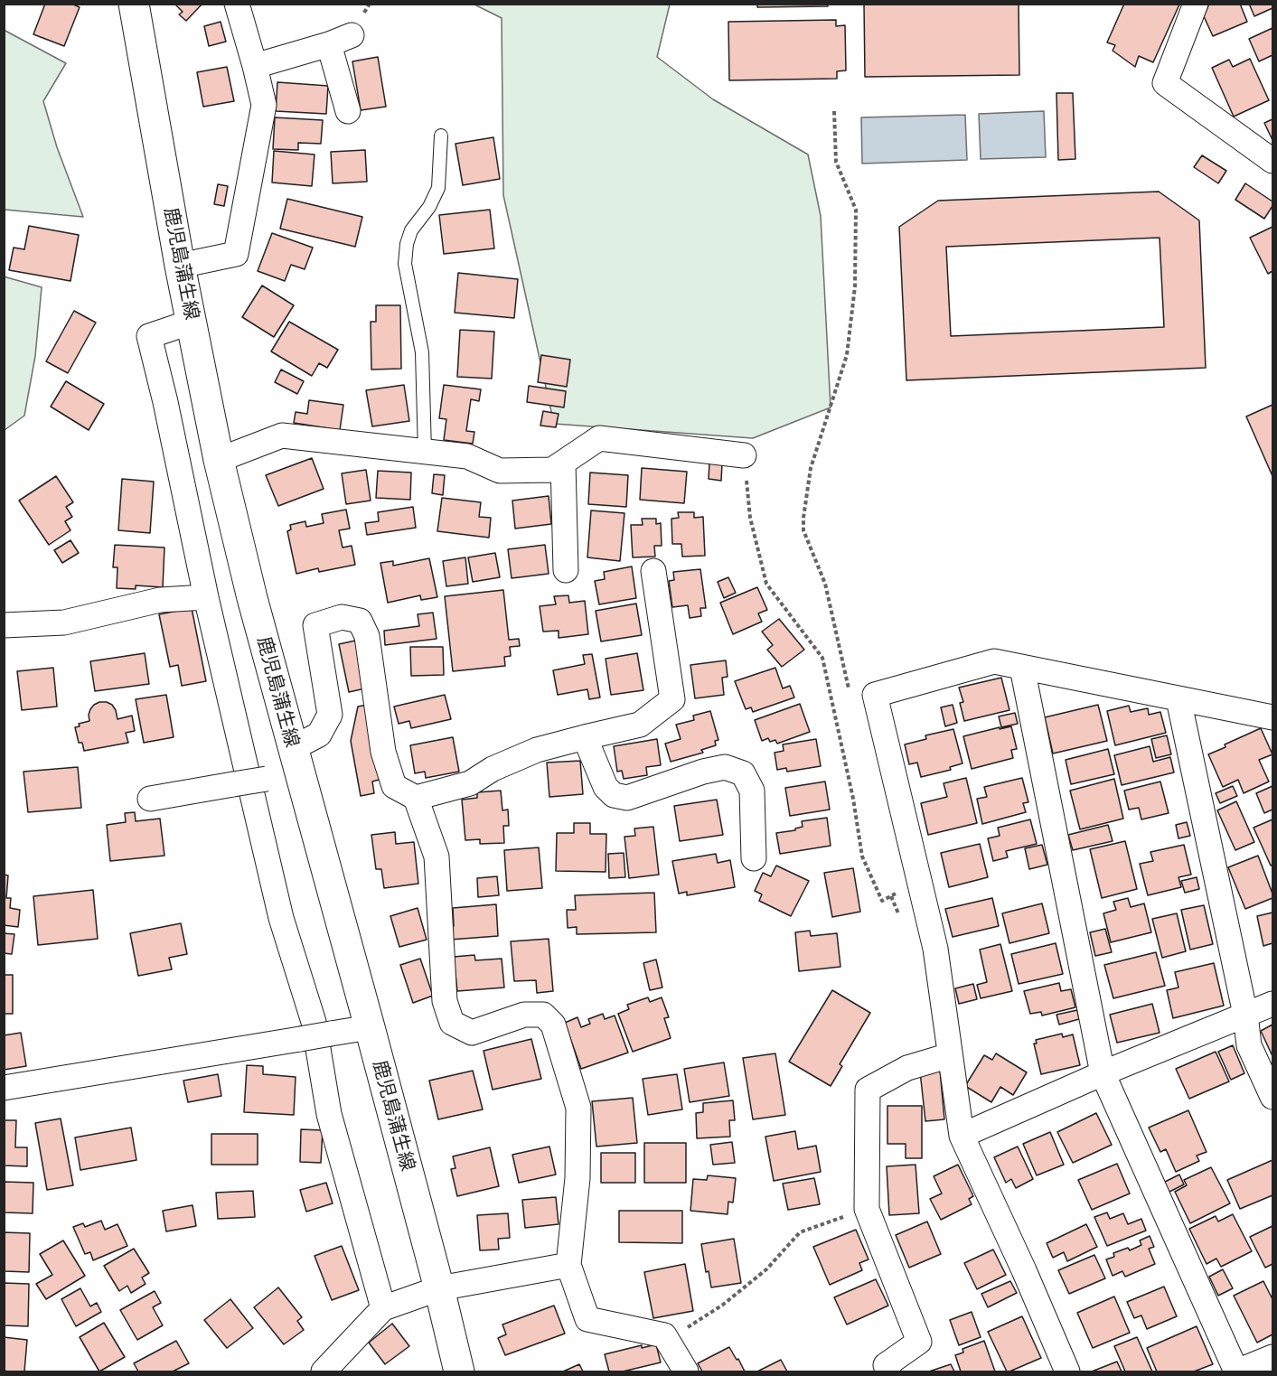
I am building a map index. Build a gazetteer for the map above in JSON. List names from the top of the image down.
{
  "streets": {
    "main road": ["鹿児島蒲生線"]
  }
}
